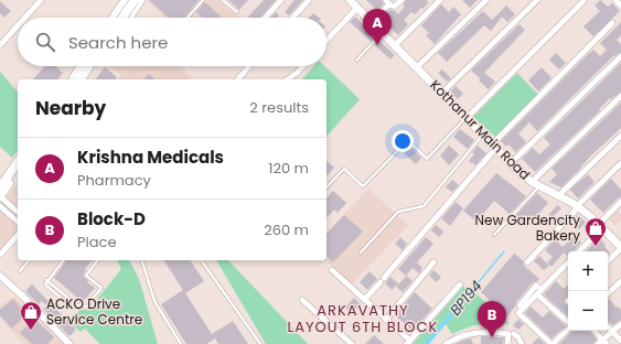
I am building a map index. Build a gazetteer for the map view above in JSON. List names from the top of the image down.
{
  "streets": {
    "main road": ["Kothanur Main Road"]
  },
  "districts": ["ARKAVATHY LAYOUT 6TH BLOCK"],
  "water": ["BP194"],
  "places": {
    "shop": ["New Gardencity Bakery", "ACKO Drive Service Centre"]
  },
  "page": {
    "pins": ["A", "B"],
    "search": "Search here",
    "heading": ["Nearby", "2 results"],
    "list": [
      {
        "mark": "A",
        "name": "Krishna Medicals",
        "note": "Pharmacy",
        "value": "120 m"
      },
      {
        "mark": "B",
        "name": "Block-D",
        "note": "Place",
        "value": "260 m"
      }
    ],
    "map_buttons": ["+", "−"]
  }
}
